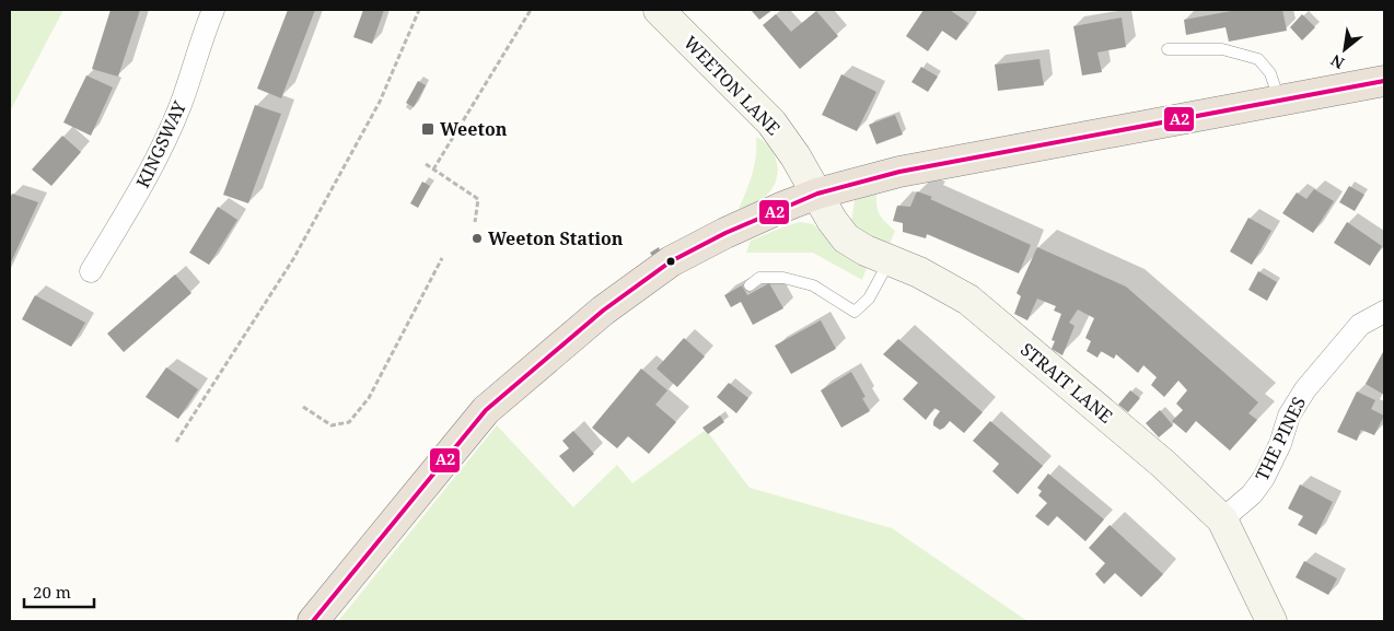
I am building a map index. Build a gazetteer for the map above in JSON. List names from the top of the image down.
{
  "streets": {
    "street": [
      "WEETON LANE",
      "KINGSWAY",
      "STRAIT LANE",
      "THE PINES"
    ]
  },
  "crossings": [
    ["WEETON LANE", "STRAIT LANE"],
    ["STRAIT LANE", "THE PINES"]
  ],
  "places": {
    "transit": ["Weeton"],
    "other": ["Weeton Station"]
  },
  "lines": ["transit line A2"],
  "scale_bar": "20 m",
  "north": "bottom left"
}
